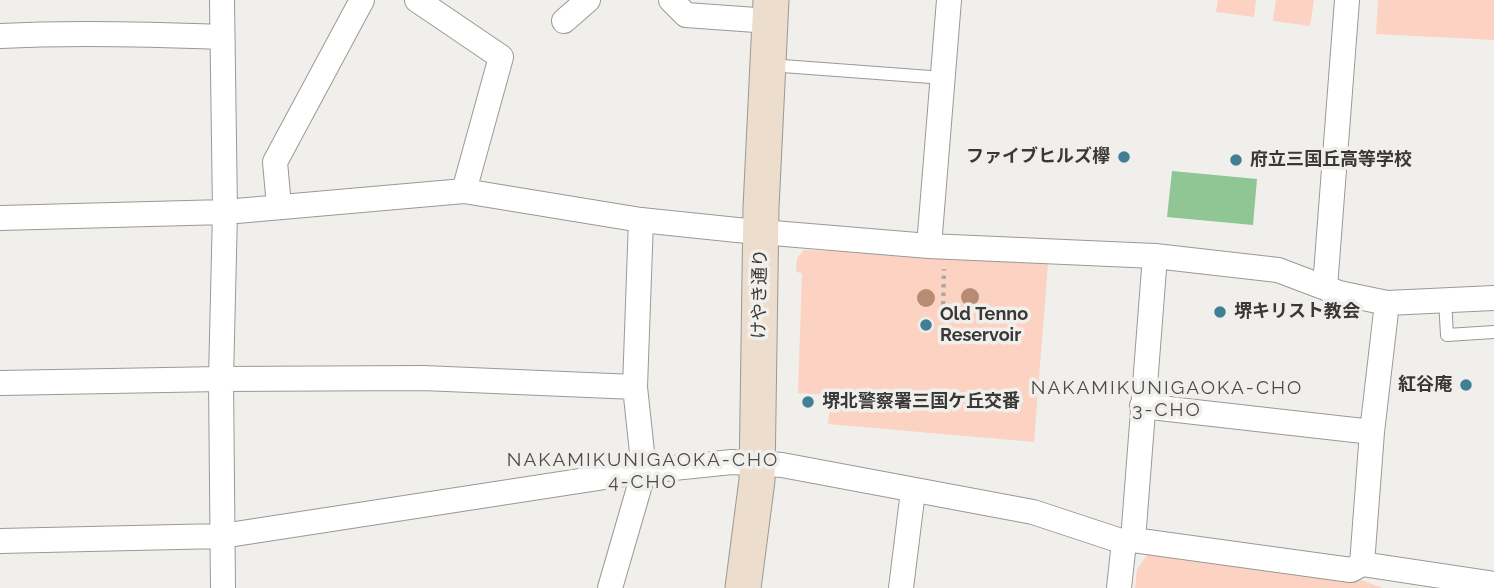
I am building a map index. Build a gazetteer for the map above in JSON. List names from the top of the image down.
{
  "streets": {
    "street": ["けやき通り"]
  },
  "districts": ["NAKAMIKUNIGAOKA-CHO 3-CHO", "NAKAMIKUNIGAOKA-CHO 4-CHO"],
  "places": [
    "ファイブヒルズ欅",
    "府立三国丘高等学校",
    "堺キリスト教会",
    "Old Tenno Reservoir",
    "紅谷庵",
    "堺北警察署三国ケ丘交番"
  ]
}
